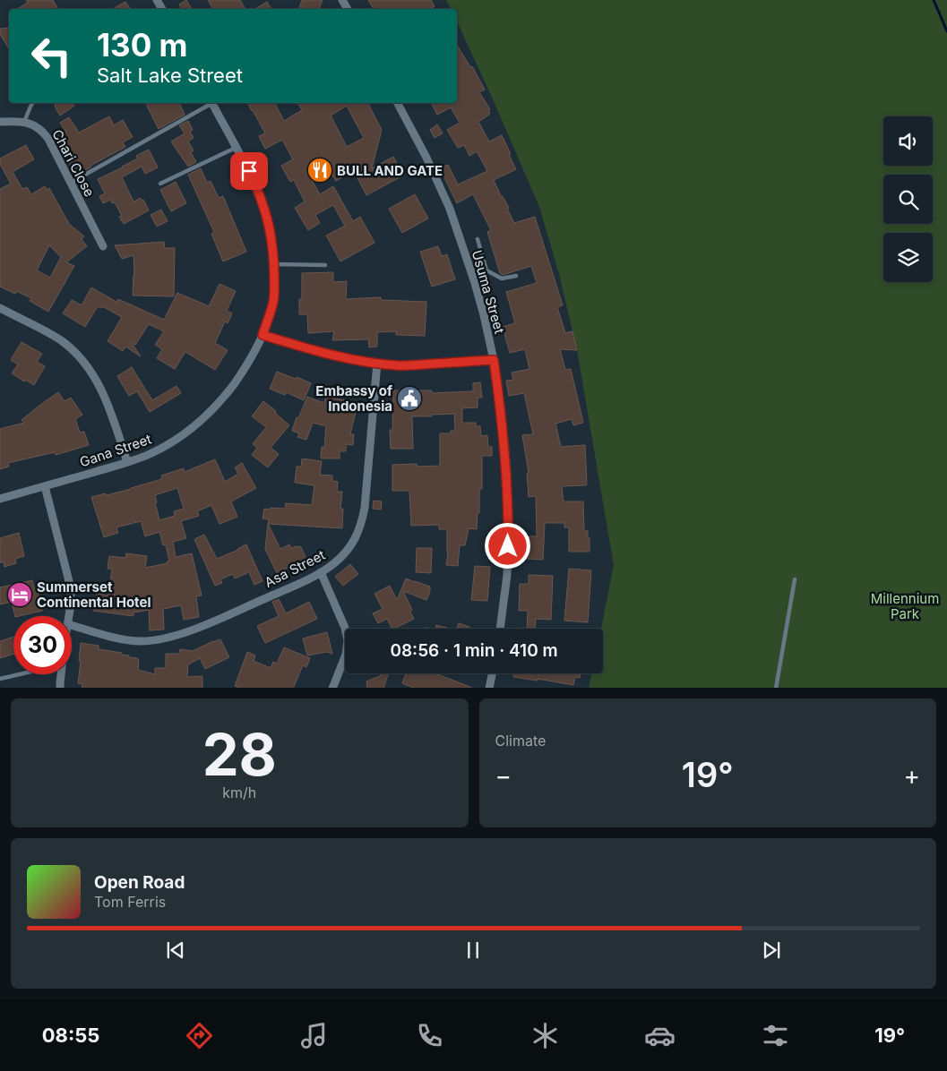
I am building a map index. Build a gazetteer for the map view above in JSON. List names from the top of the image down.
{
  "streets": {
    "street": [
      "Chari Close",
      "Usuma Street",
      "Gana Street",
      "Asa Street"
    ]
  },
  "parks": ["Millennium Park"],
  "places": {
    "restaurant": ["BULL AND GATE"],
    "public building": ["Embassy of Indonesia"],
    "hotel": ["Summerset Continental Hotel"]
  },
  "page": {
    "turn": ["130 m", "Salt Lake Street"],
    "limit": "30",
    "trip": "08:56 · 1 min · 410 m",
    "tile": [
      ["28", "km/h"],
      "Climate"
    ],
    "heat": ["−", "19°", "+"],
    "song": ["Open Road", "Tom Ferris"],
    "tabs": ["08:55", "19°"]
  }
}
